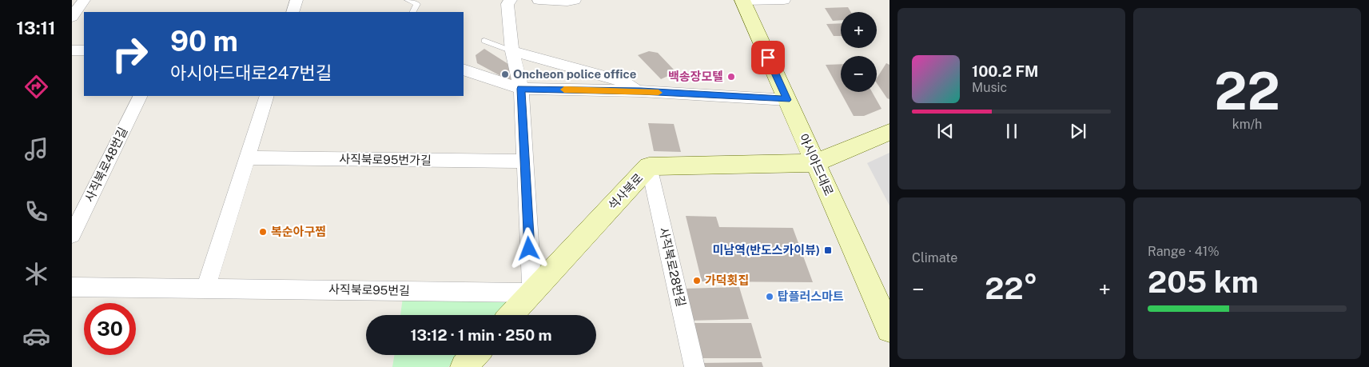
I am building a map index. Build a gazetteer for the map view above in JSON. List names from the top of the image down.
{
  "streets": {
    "street": [
      "사직북로95번가길",
      "사직북로48번길",
      "아시아드대로",
      "석사북로",
      "사직북로28번길",
      "사직북로95번길"
    ]
  },
  "crossings": [
    ["아시아드대로", "석사북로"],
    ["석사북로", "사직북로28번길"],
    ["석사북로", "사직북로95번길"]
  ],
  "places": {
    "other": [
      "Oncheon police office",
      "백송장모텔",
      "복순아구찜",
      "가덕횟집",
      "탑플러스마트"
    ],
    "transit": ["미남역(반도스카이뷰)"]
  },
  "page": {
    "tabs": "13:11",
    "tile": [
      ["22", "km/h"],
      "Climate",
      ["Range · 41%", "205 km"]
    ],
    "map_buttons": ["+", "−"],
    "turn": ["90 m", "아시아드대로247번길"],
    "song": ["100.2 FM", "Music"],
    "heat": ["−", "22°", "+"],
    "limit": "30",
    "trip": "13:12 · 1 min · 250 m"
  }
}
